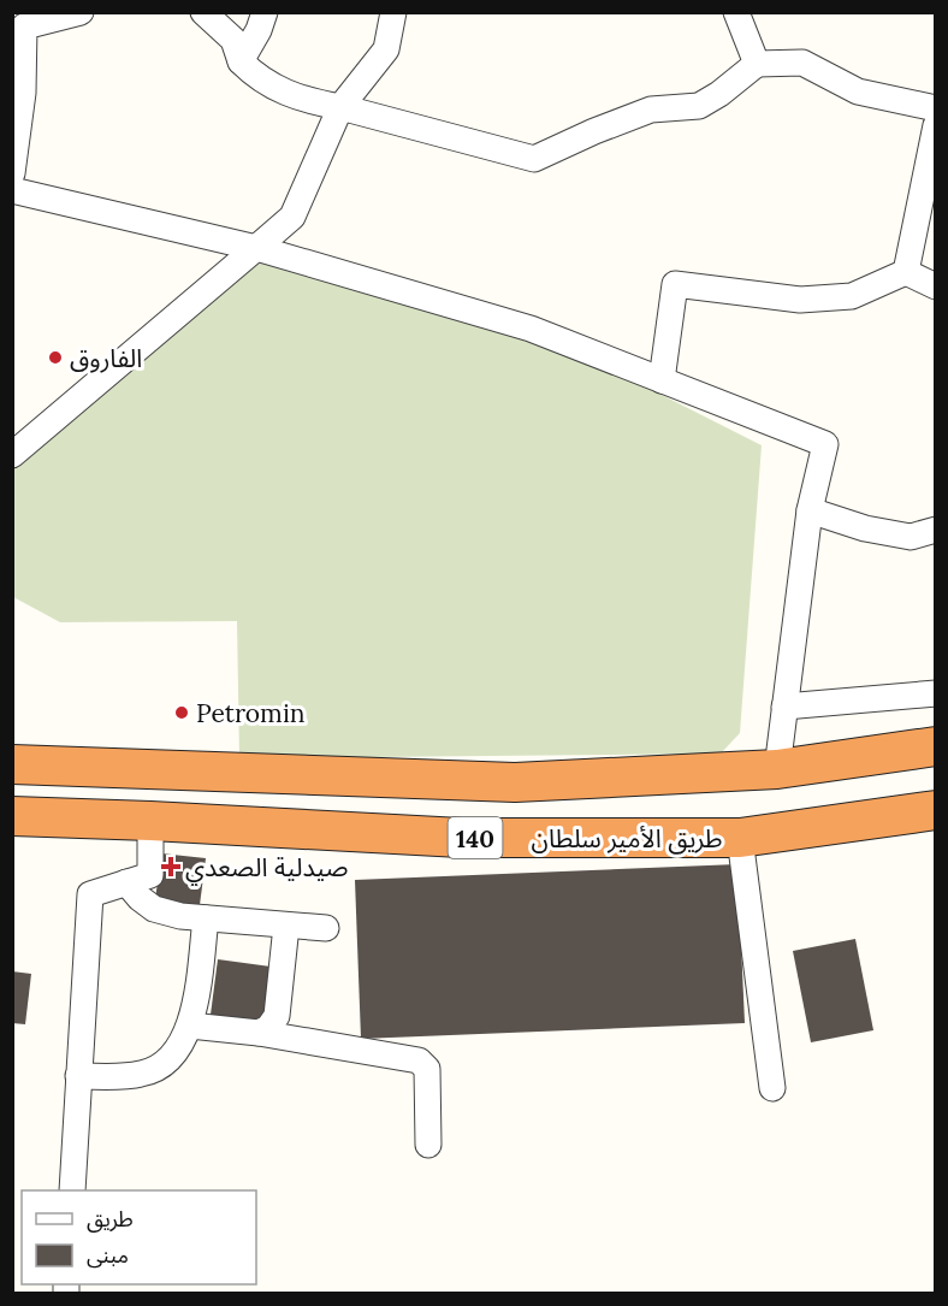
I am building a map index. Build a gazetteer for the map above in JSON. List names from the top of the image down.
{
  "streets": {
    "highway": ["140", "طريق الأمير سلطان"]
  },
  "places": {
    "other": ["الفاروق", "Petromin"],
    "health": ["صيدلية الصعدي"]
  },
  "legend": ["طريق", "مبنى"]
}
